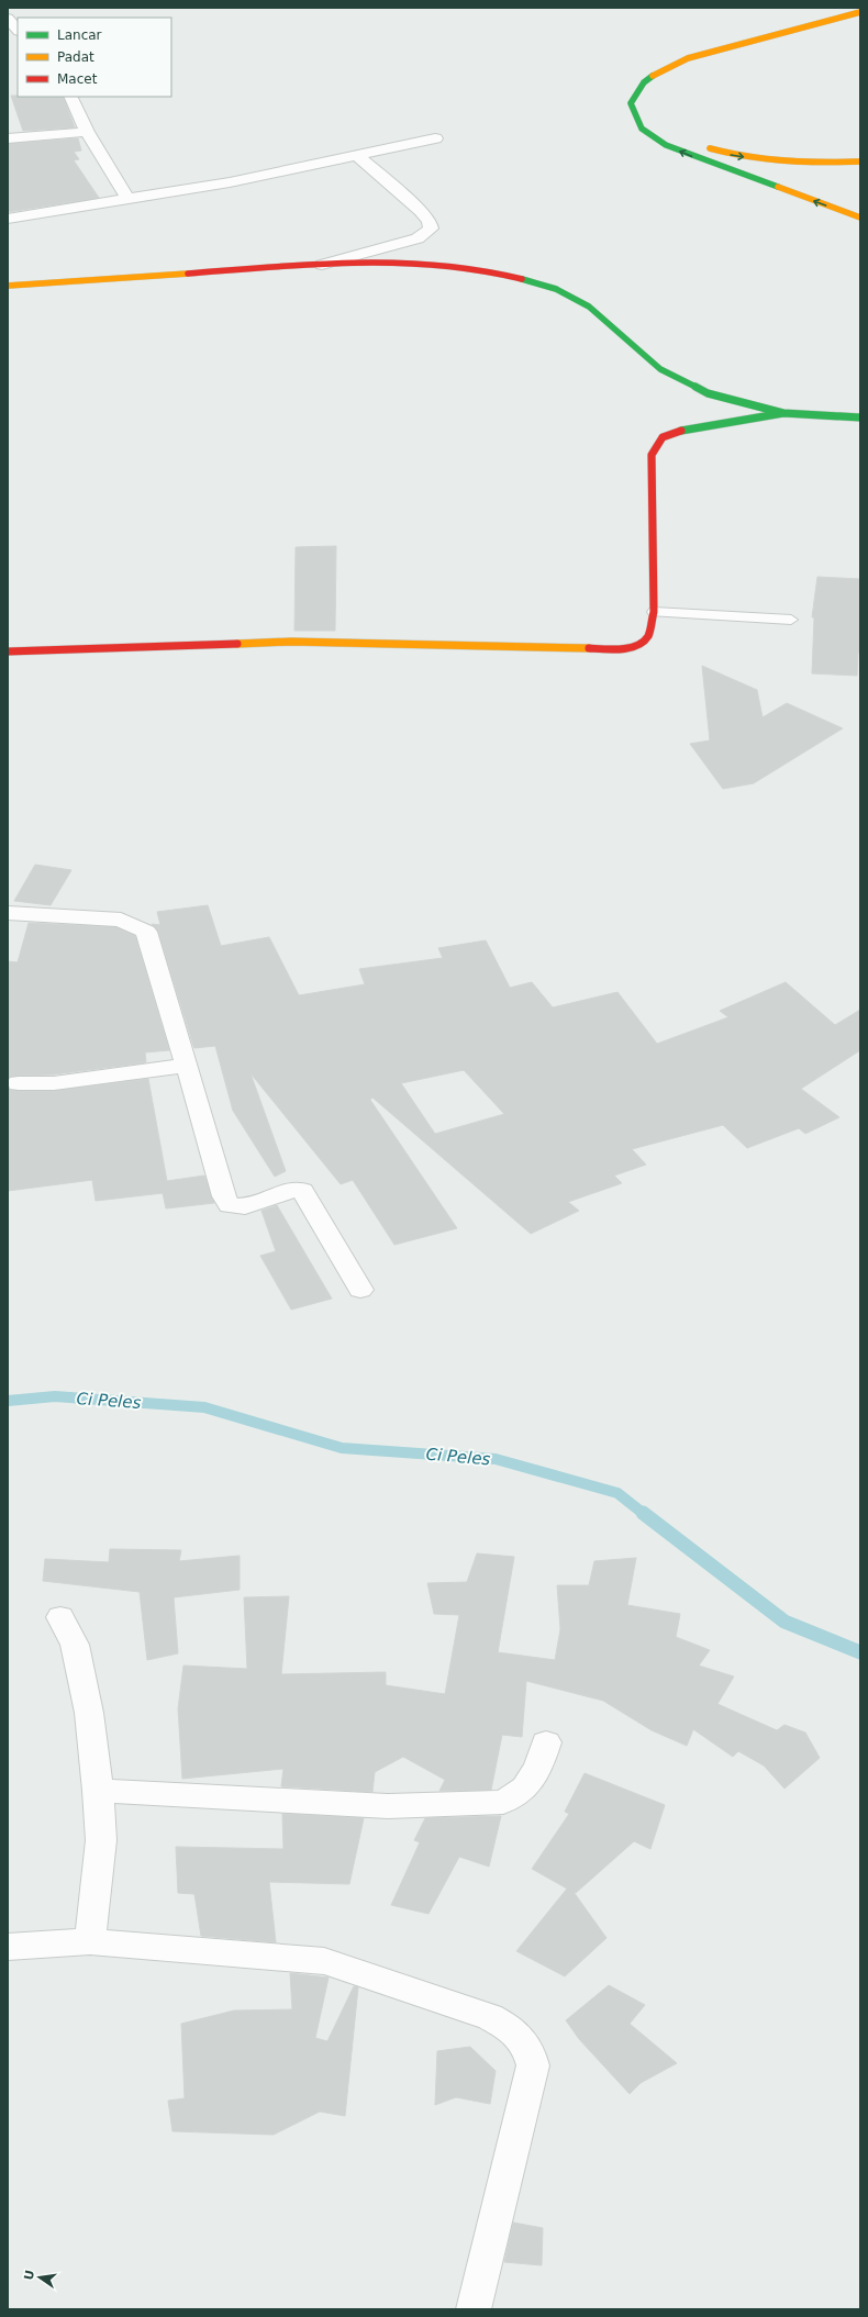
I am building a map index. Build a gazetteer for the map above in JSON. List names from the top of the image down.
{
  "water": ["Ci Peles"],
  "legend": ["Lancar", "Padat", "Macet"],
  "north": "left"
}
